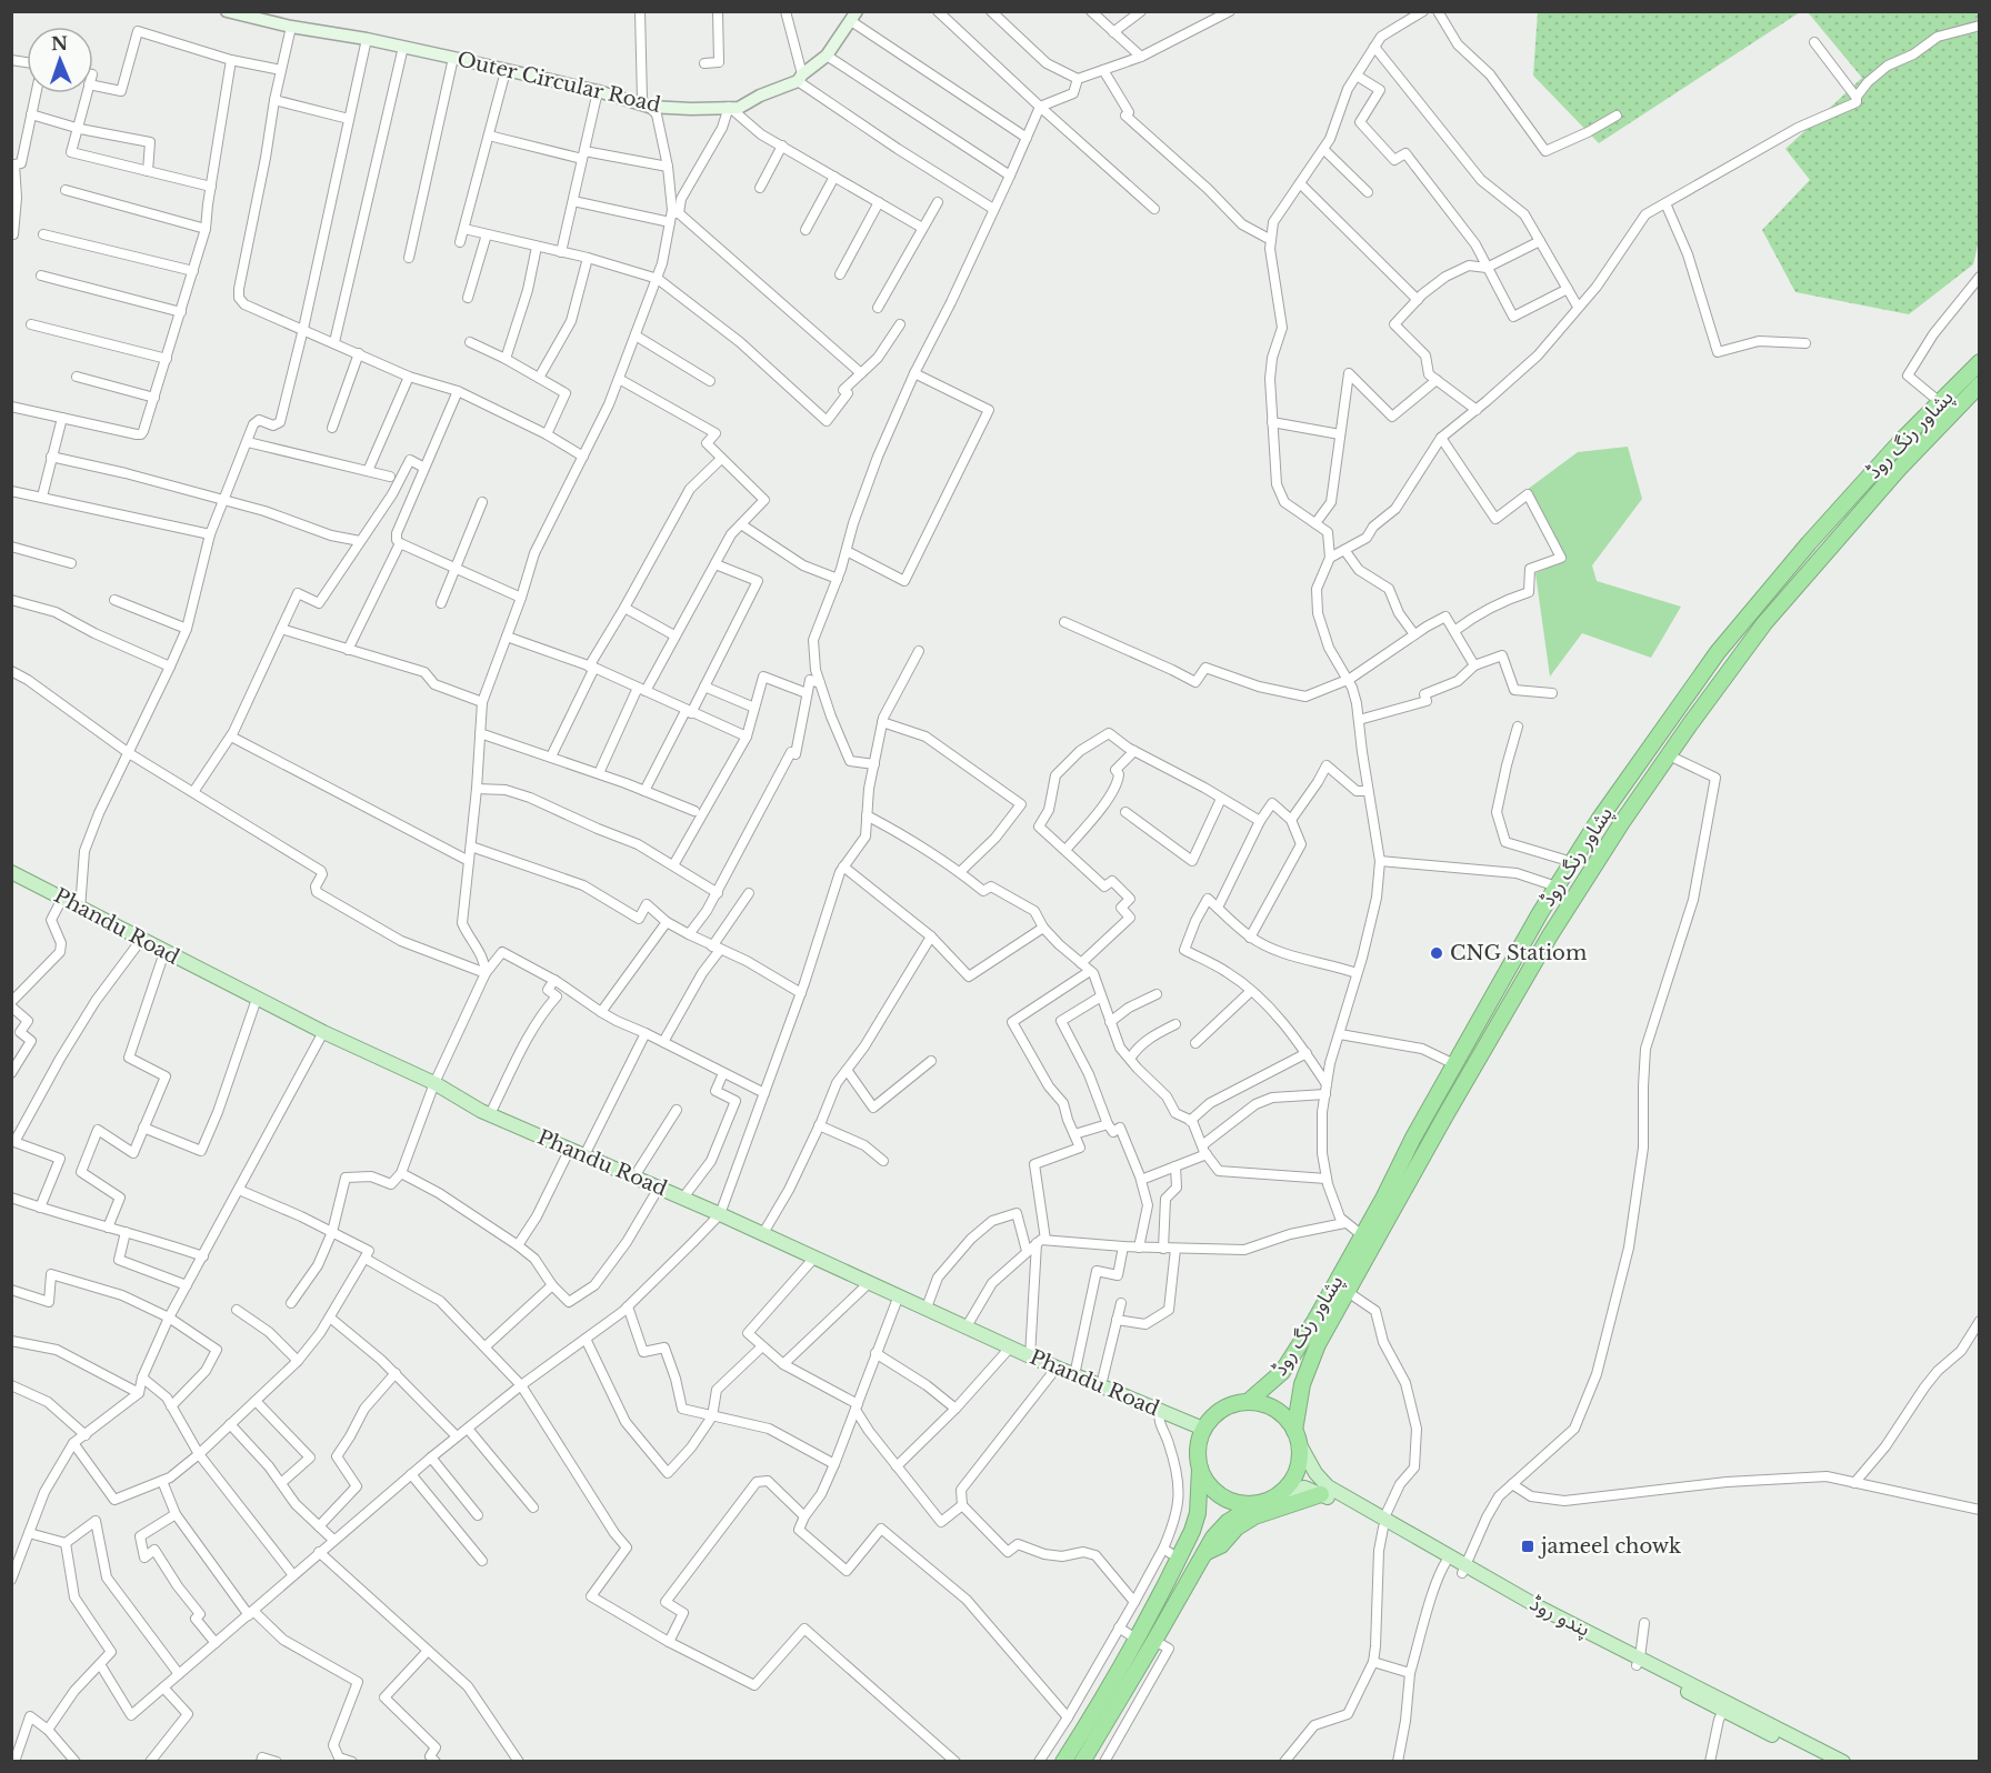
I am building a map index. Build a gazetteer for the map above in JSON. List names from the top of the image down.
{
  "streets": {
    "highway": ["پشاور رنگ روڈ"],
    "main road": ["Outer Circular Road", "Phandu Road", "پندو روڈ"]
  },
  "crossings": [
    ["پشاور رنگ روڈ", "Phandu Road"],
    ["پشاور رنگ روڈ", "پندو روڈ"],
    ["Phandu Road", "پندو روڈ"]
  ],
  "places": {
    "other": ["CNG Statiom"],
    "transit": ["jameel chowk"]
  },
  "north": "top"
}
